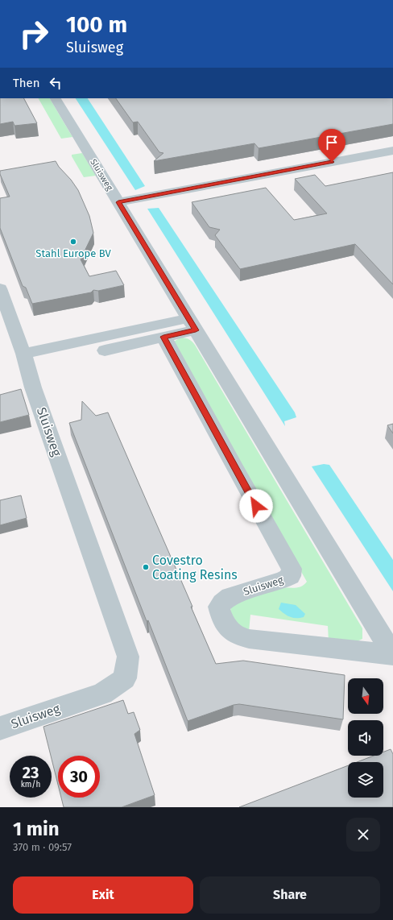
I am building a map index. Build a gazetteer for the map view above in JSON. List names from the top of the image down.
{
  "streets": {
    "street": ["Sluisweg"]
  },
  "places": ["Stahl Europe BV", "Covestro Coating Resins"],
  "north": "bottom",
  "page": {
    "turn": ["100 m", "Sluisweg"],
    "then": "Then",
    "speed": "23 km/h",
    "limit": "30",
    "heading": ["1 min", "370 m · 09:57"],
    "buttons": ["Exit", "Share"]
  }
}
